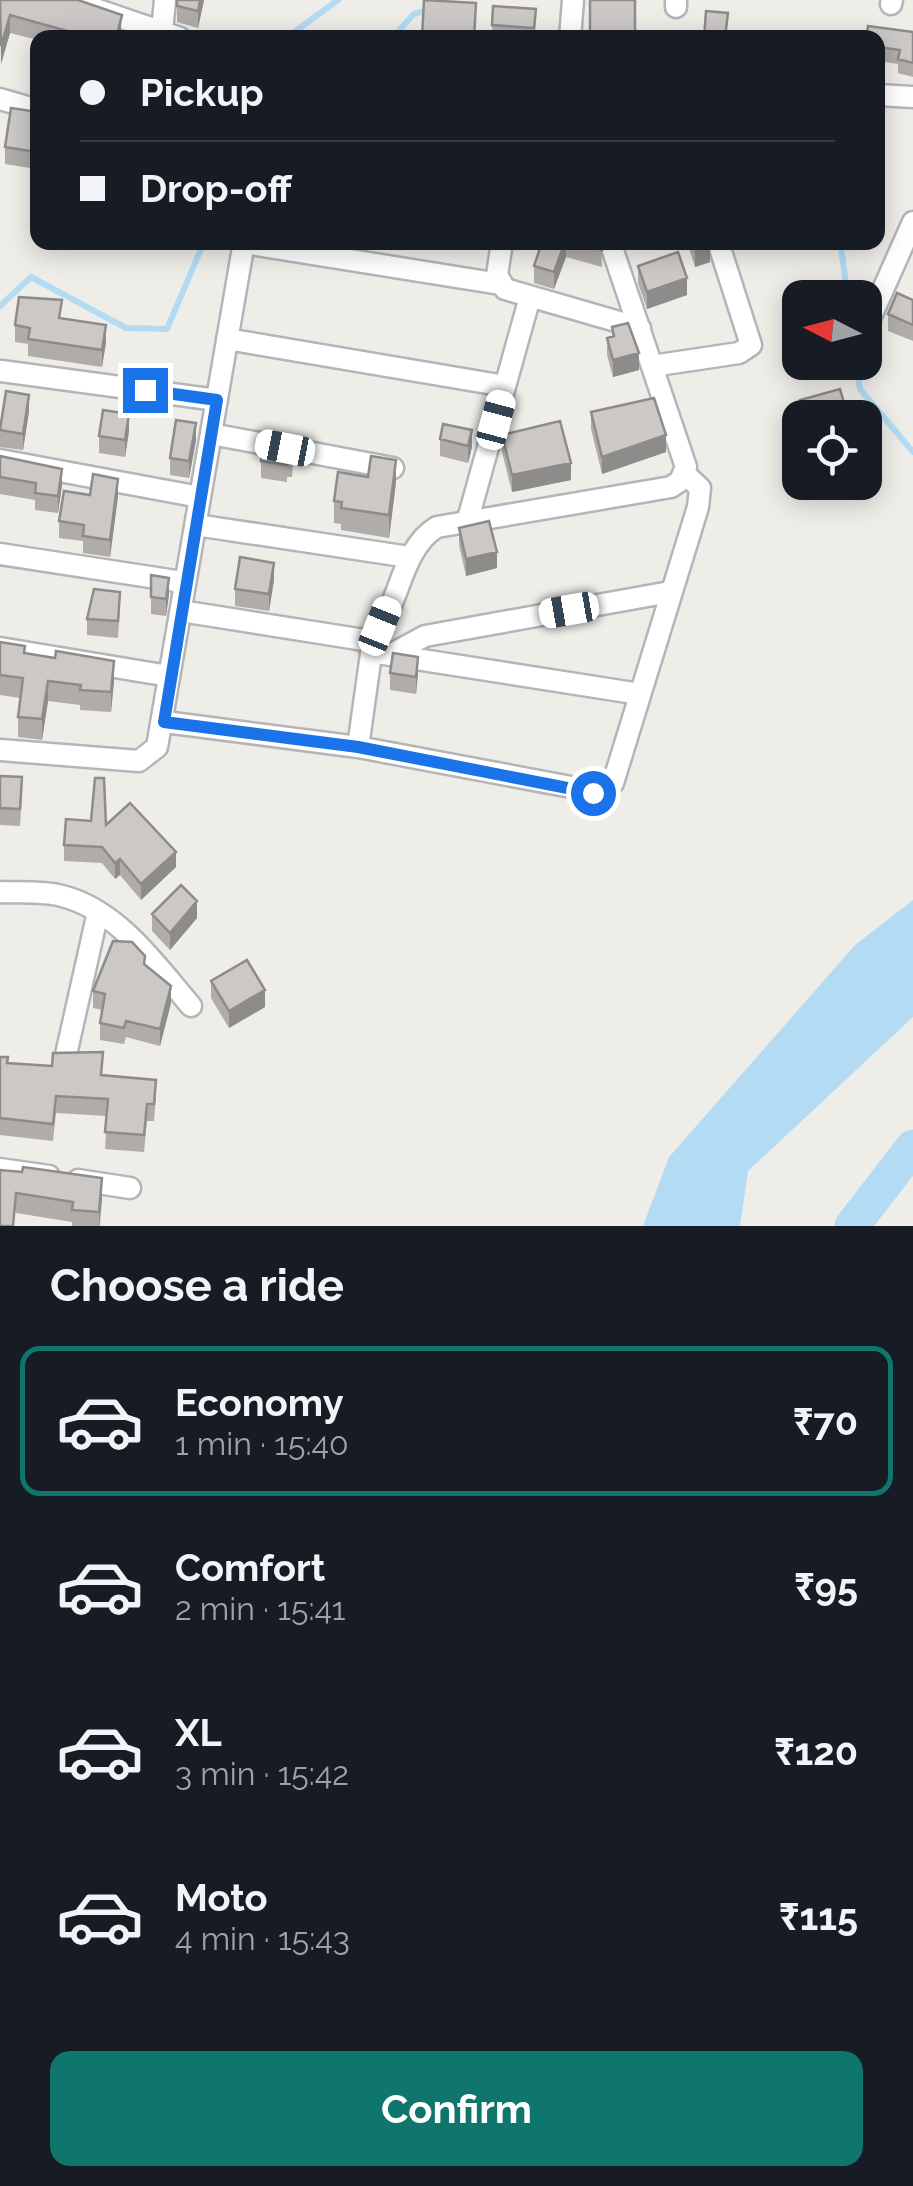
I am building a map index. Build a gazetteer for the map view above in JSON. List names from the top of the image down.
{
  "north": "left",
  "page": {
    "banner": ["Pickup", "Drop-off"],
    "heading": "Choose a ride",
    "list": [
      {
        "name": "Economy",
        "note": "1 min · 15:40",
        "value": "₹70"
      },
      {
        "name": "Comfort",
        "note": "2 min · 15:41",
        "value": "₹95"
      },
      {
        "name": "XL",
        "note": "3 min · 15:42",
        "value": "₹120"
      },
      {
        "name": "Moto",
        "note": "4 min · 15:43",
        "value": "₹115"
      }
    ],
    "buttons": "Confirm"
  }
}
